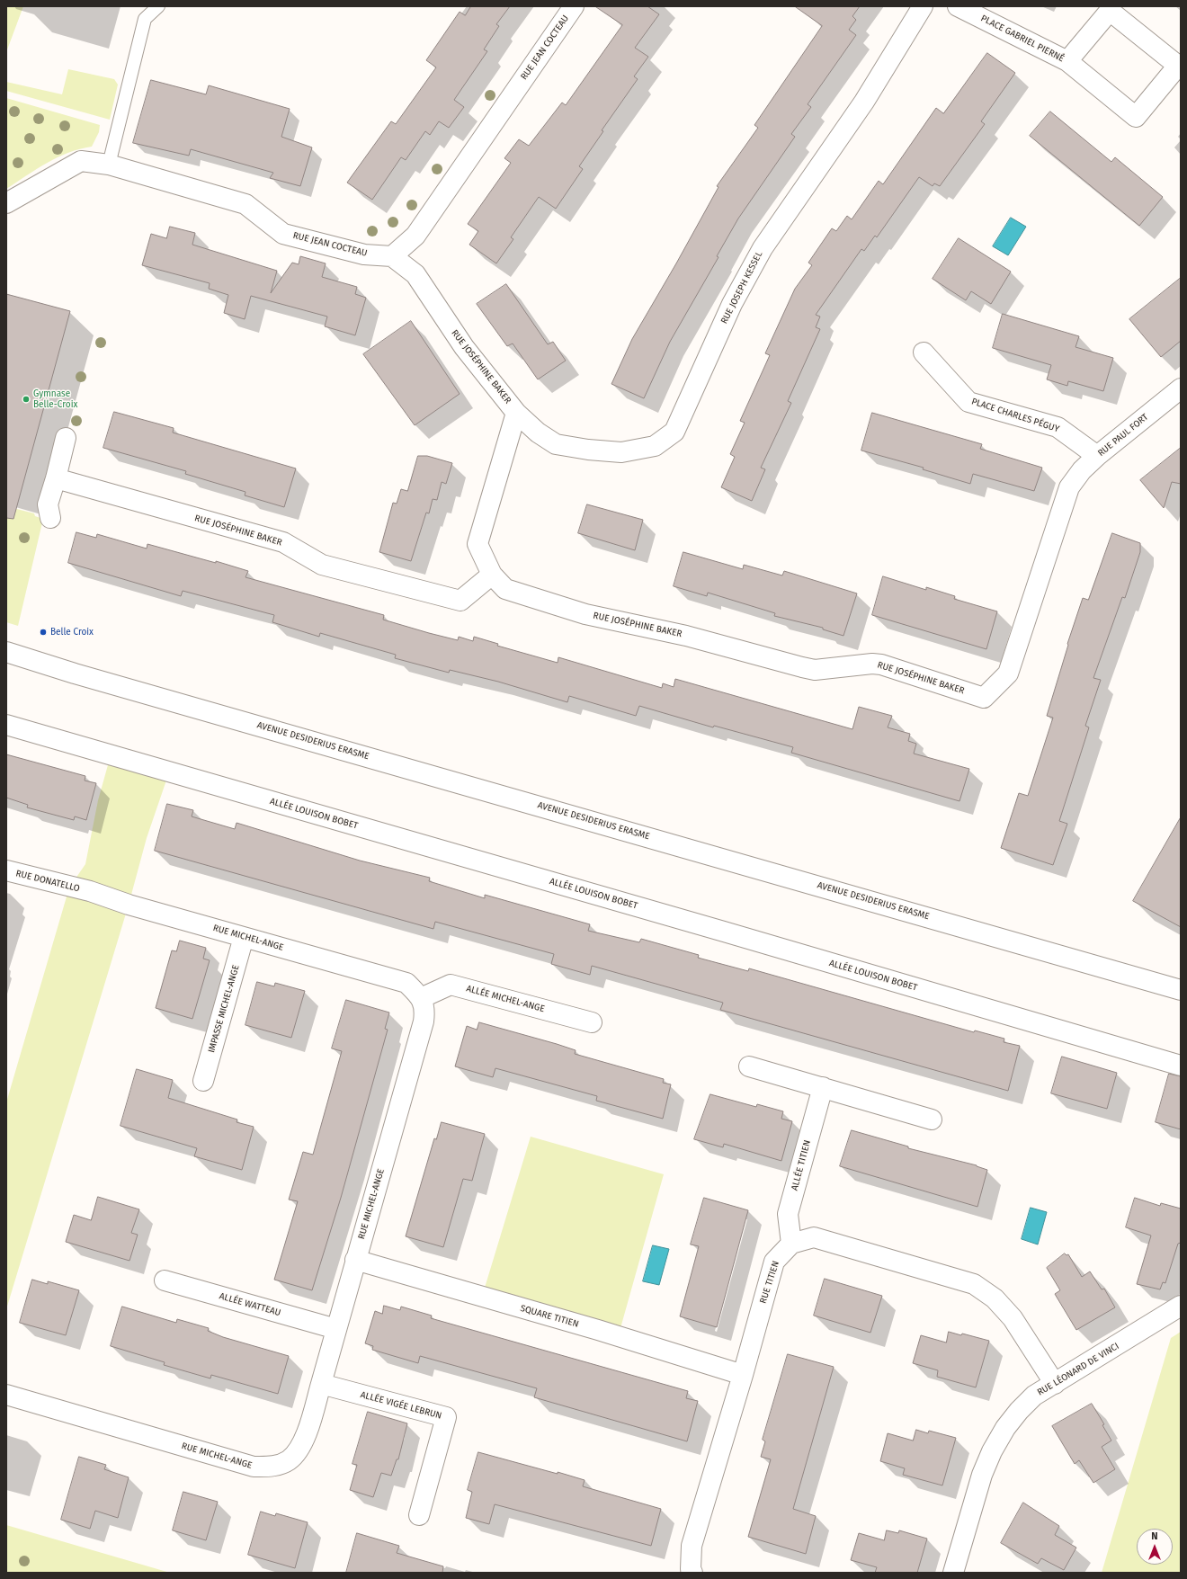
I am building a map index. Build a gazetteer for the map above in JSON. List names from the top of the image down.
{
  "streets": {
    "street": [
      "PLACE GABRIEL PIERNÉ",
      "RUE JEAN COCTEAU",
      "RUE JOSEPH KESSEL",
      "RUE JOSÉPHINE BAKER",
      "PLACE CHARLES PÉGUY",
      "RUE PAUL FORT",
      "AVENUE DESIDERIUS ERASME",
      "ALLÉE LOUISON BOBET",
      "RUE DONATELLO",
      "RUE MICHEL-ANGE",
      "ALLÉE MICHEL-ANGE",
      "IMPASSE MICHEL-ANGE",
      "ALLÉE TITIEN",
      "RUE TITIEN",
      "ALLÉE WATTEAU",
      "SQUARE TITIEN",
      "RUE LÉONARD DE VINCI",
      "ALLÉE VIGÉE LEBRUN"
    ]
  },
  "crossings": [
    ["RUE JEAN COCTEAU", "RUE JOSÉPHINE BAKER"],
    ["RUE JOSEPH KESSEL", "RUE JOSÉPHINE BAKER"],
    ["RUE JOSÉPHINE BAKER", "RUE PAUL FORT"],
    ["PLACE CHARLES PÉGUY", "RUE PAUL FORT"],
    ["RUE DONATELLO", "RUE MICHEL-ANGE"],
    ["RUE MICHEL-ANGE", "ALLÉE MICHEL-ANGE"],
    ["RUE MICHEL-ANGE", "IMPASSE MICHEL-ANGE"],
    ["RUE MICHEL-ANGE", "ALLÉE WATTEAU"],
    ["RUE MICHEL-ANGE", "SQUARE TITIEN"],
    ["RUE MICHEL-ANGE", "ALLÉE VIGÉE LEBRUN"],
    ["ALLÉE TITIEN", "RUE TITIEN"],
    ["RUE TITIEN", "SQUARE TITIEN"]
  ],
  "places": ["Gymnase Belle-Croix", "Belle Croix"],
  "north": "top"
}
